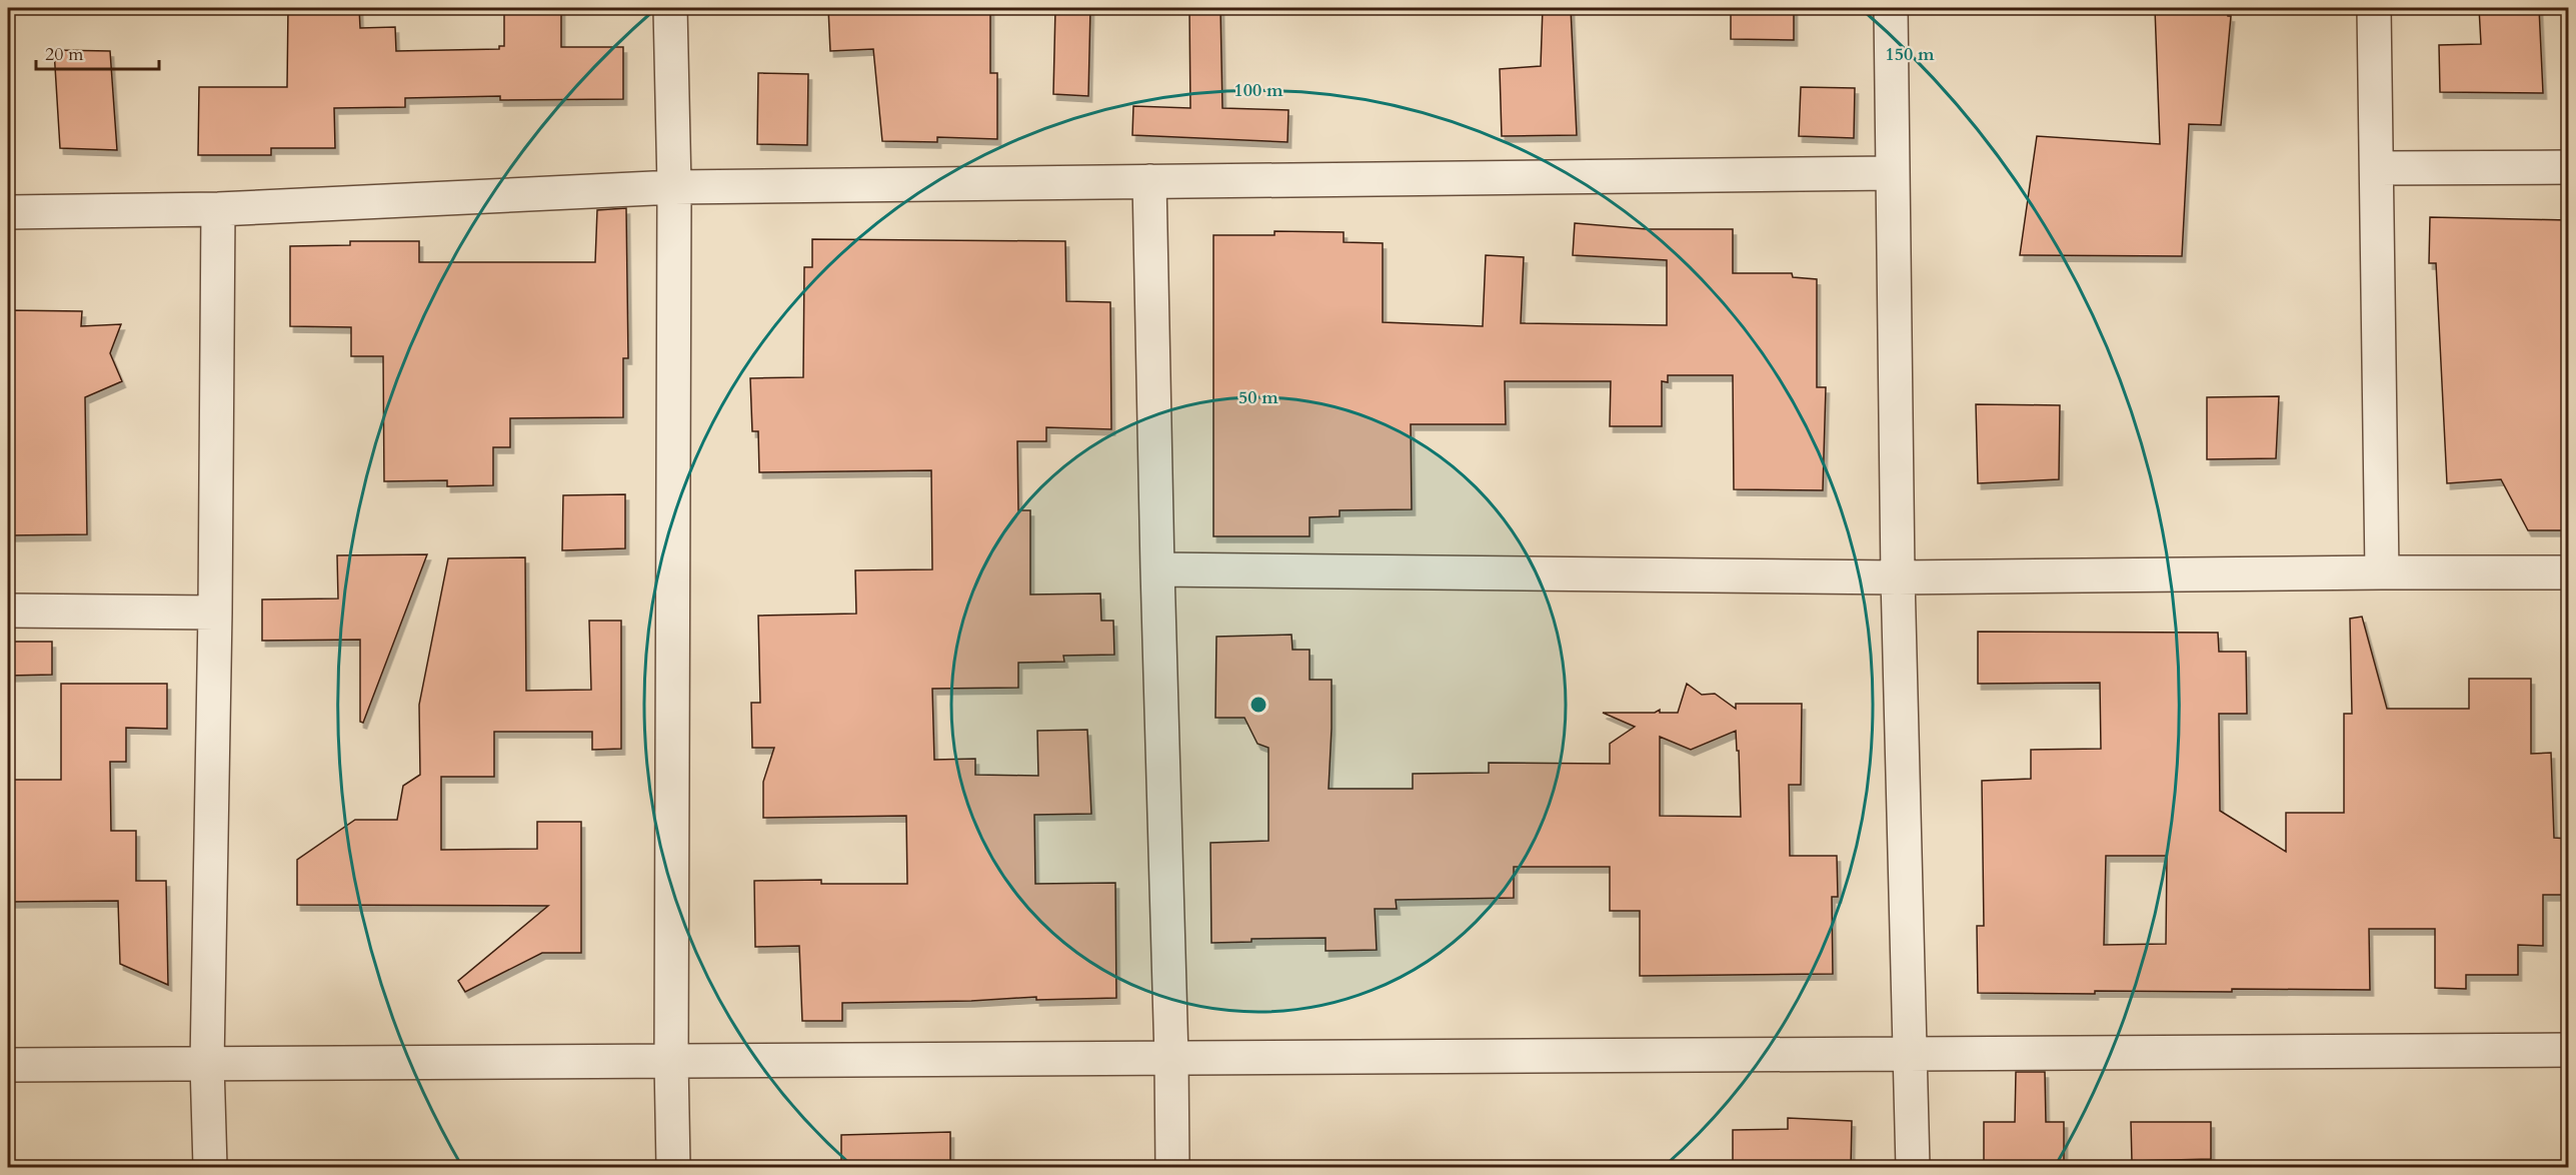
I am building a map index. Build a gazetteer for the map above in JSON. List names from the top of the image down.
{
  "scale_bar": "20 m",
  "rings": ["150 m", "100 m", "50 m"]
}
